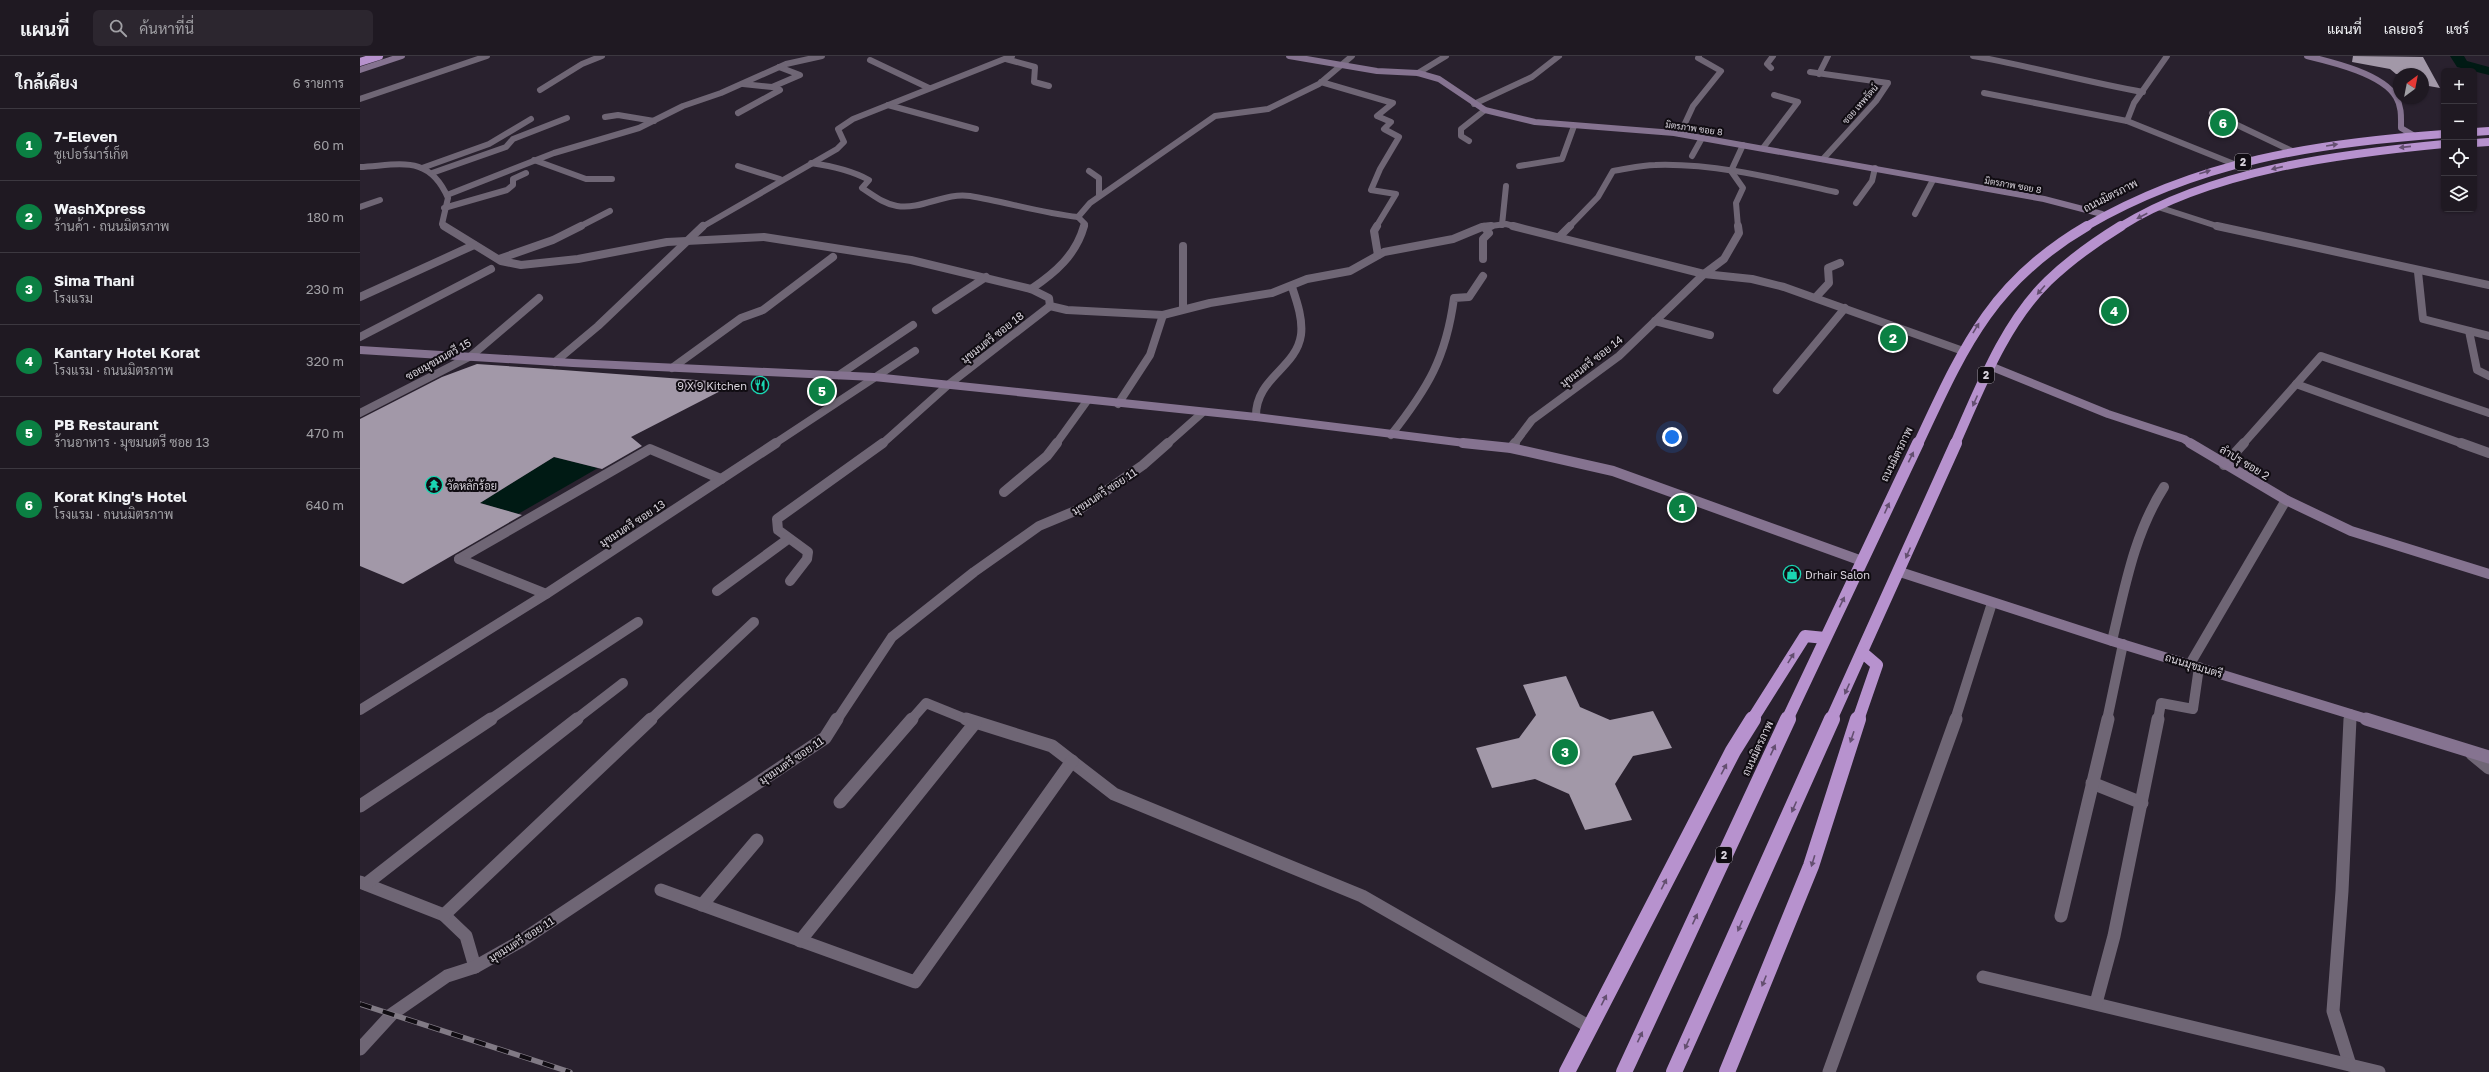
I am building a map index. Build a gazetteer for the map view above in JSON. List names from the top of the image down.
{
  "streets": {
    "highway": ["2", "ถนนมิตรภาพ"],
    "street": [
      "ซอย เทพรัตน์",
      "มิตรภาพ ซอย 8",
      "มุขมนตรี ซอย 18",
      "ซอยมุขมนตรี 15",
      "มุขมนตรี ซอย 14",
      "ลำปรุ ซอย 2",
      "มุขมนตรี ซอย 11",
      "มุขมนตรี ซอย 13",
      "ถนนมุขมนตรี"
    ]
  },
  "crossings": [
    ["ซอย เทพรัตน์", "มิตรภาพ ซอย 8"],
    ["มิตรภาพ ซอย 8", "ถนนมิตรภาพ"],
    ["2", "ลำปรุ ซอย 2"],
    ["2", "ถนนมุขมนตรี"]
  ],
  "places": {
    "restaurant": ["9 X 9 Kitchen"],
    "temple": ["วัดหลักร้อย"],
    "shop": ["Drhair Salon"]
  },
  "north": "top right",
  "page": {
    "header": "แผนที่",
    "search": "ค้นหาที่นี่",
    "nav": ["แผนที่", "เลเยอร์", "แชร์"],
    "heading": ["ใกล้เคียง", "6 รายการ"],
    "map_buttons": ["+", "−"],
    "list": [
      {
        "mark": "1",
        "name": "7-Eleven",
        "note": "ซูเปอร์มาร์เก็ต",
        "value": "60 m"
      },
      {
        "mark": "2",
        "name": "WashXpress",
        "note": "ร้านค้า · ถนนมิตรภาพ",
        "value": "180 m"
      },
      {
        "mark": "3",
        "name": "Sima Thani",
        "note": "โรงแรม",
        "value": "230 m"
      },
      {
        "mark": "4",
        "name": "Kantary Hotel Korat",
        "note": "โรงแรม · ถนนมิตรภาพ",
        "value": "320 m"
      },
      {
        "mark": "5",
        "name": "PB Restaurant",
        "note": "ร้านอาหาร · มุขมนตรี ซอย 13",
        "value": "470 m"
      },
      {
        "mark": "6",
        "name": "Korat King's Hotel",
        "note": "โรงแรม · ถนนมิตรภาพ",
        "value": "640 m"
      }
    ],
    "pins": [
      "6",
      "4",
      "2",
      "5",
      "1",
      "3"
    ]
  }
}
